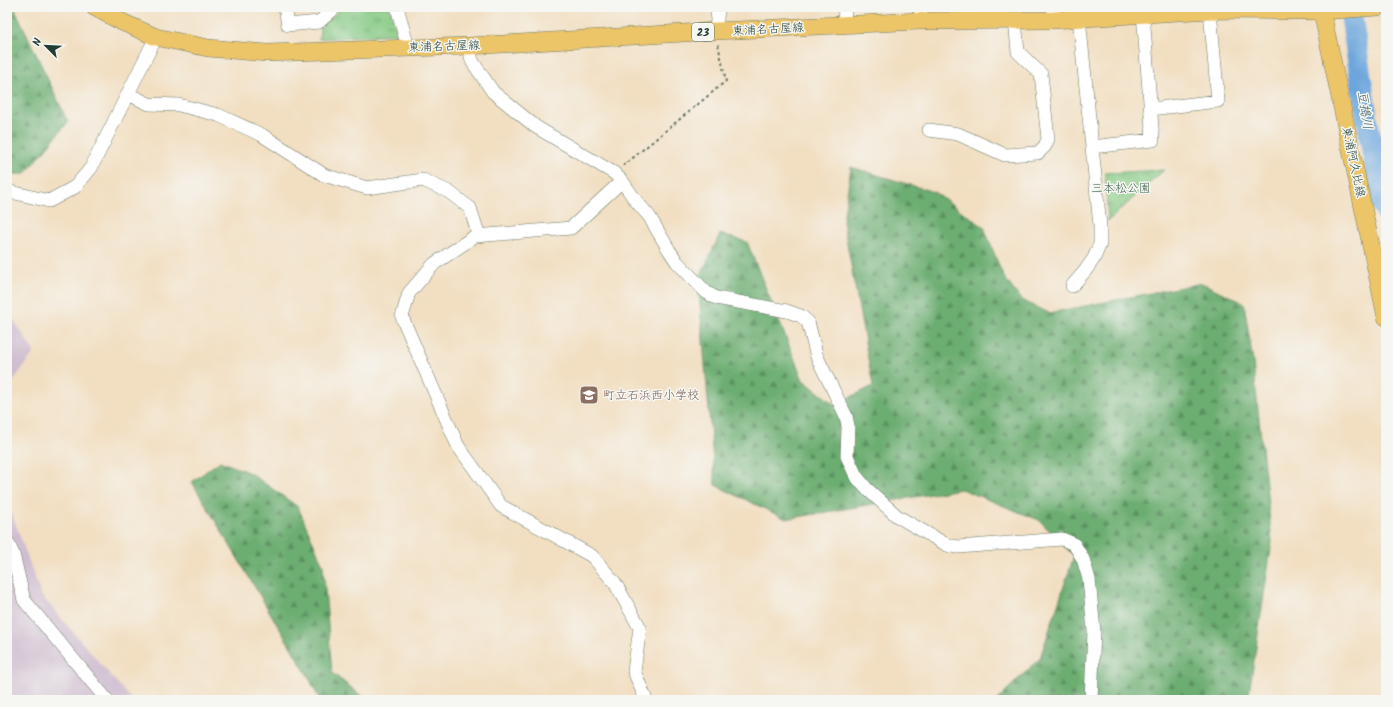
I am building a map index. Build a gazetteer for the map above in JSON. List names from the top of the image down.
{
  "streets": {
    "main road": ["東浦名古屋線", "23", "東浦阿久比線"]
  },
  "crossings": [
    ["東浦名古屋線", "東浦阿久比線"]
  ],
  "water": ["豆搗川"],
  "parks": ["三本松公園"],
  "places": {
    "school or university": ["町立石浜西小学校"]
  },
  "north": "top left"
}
